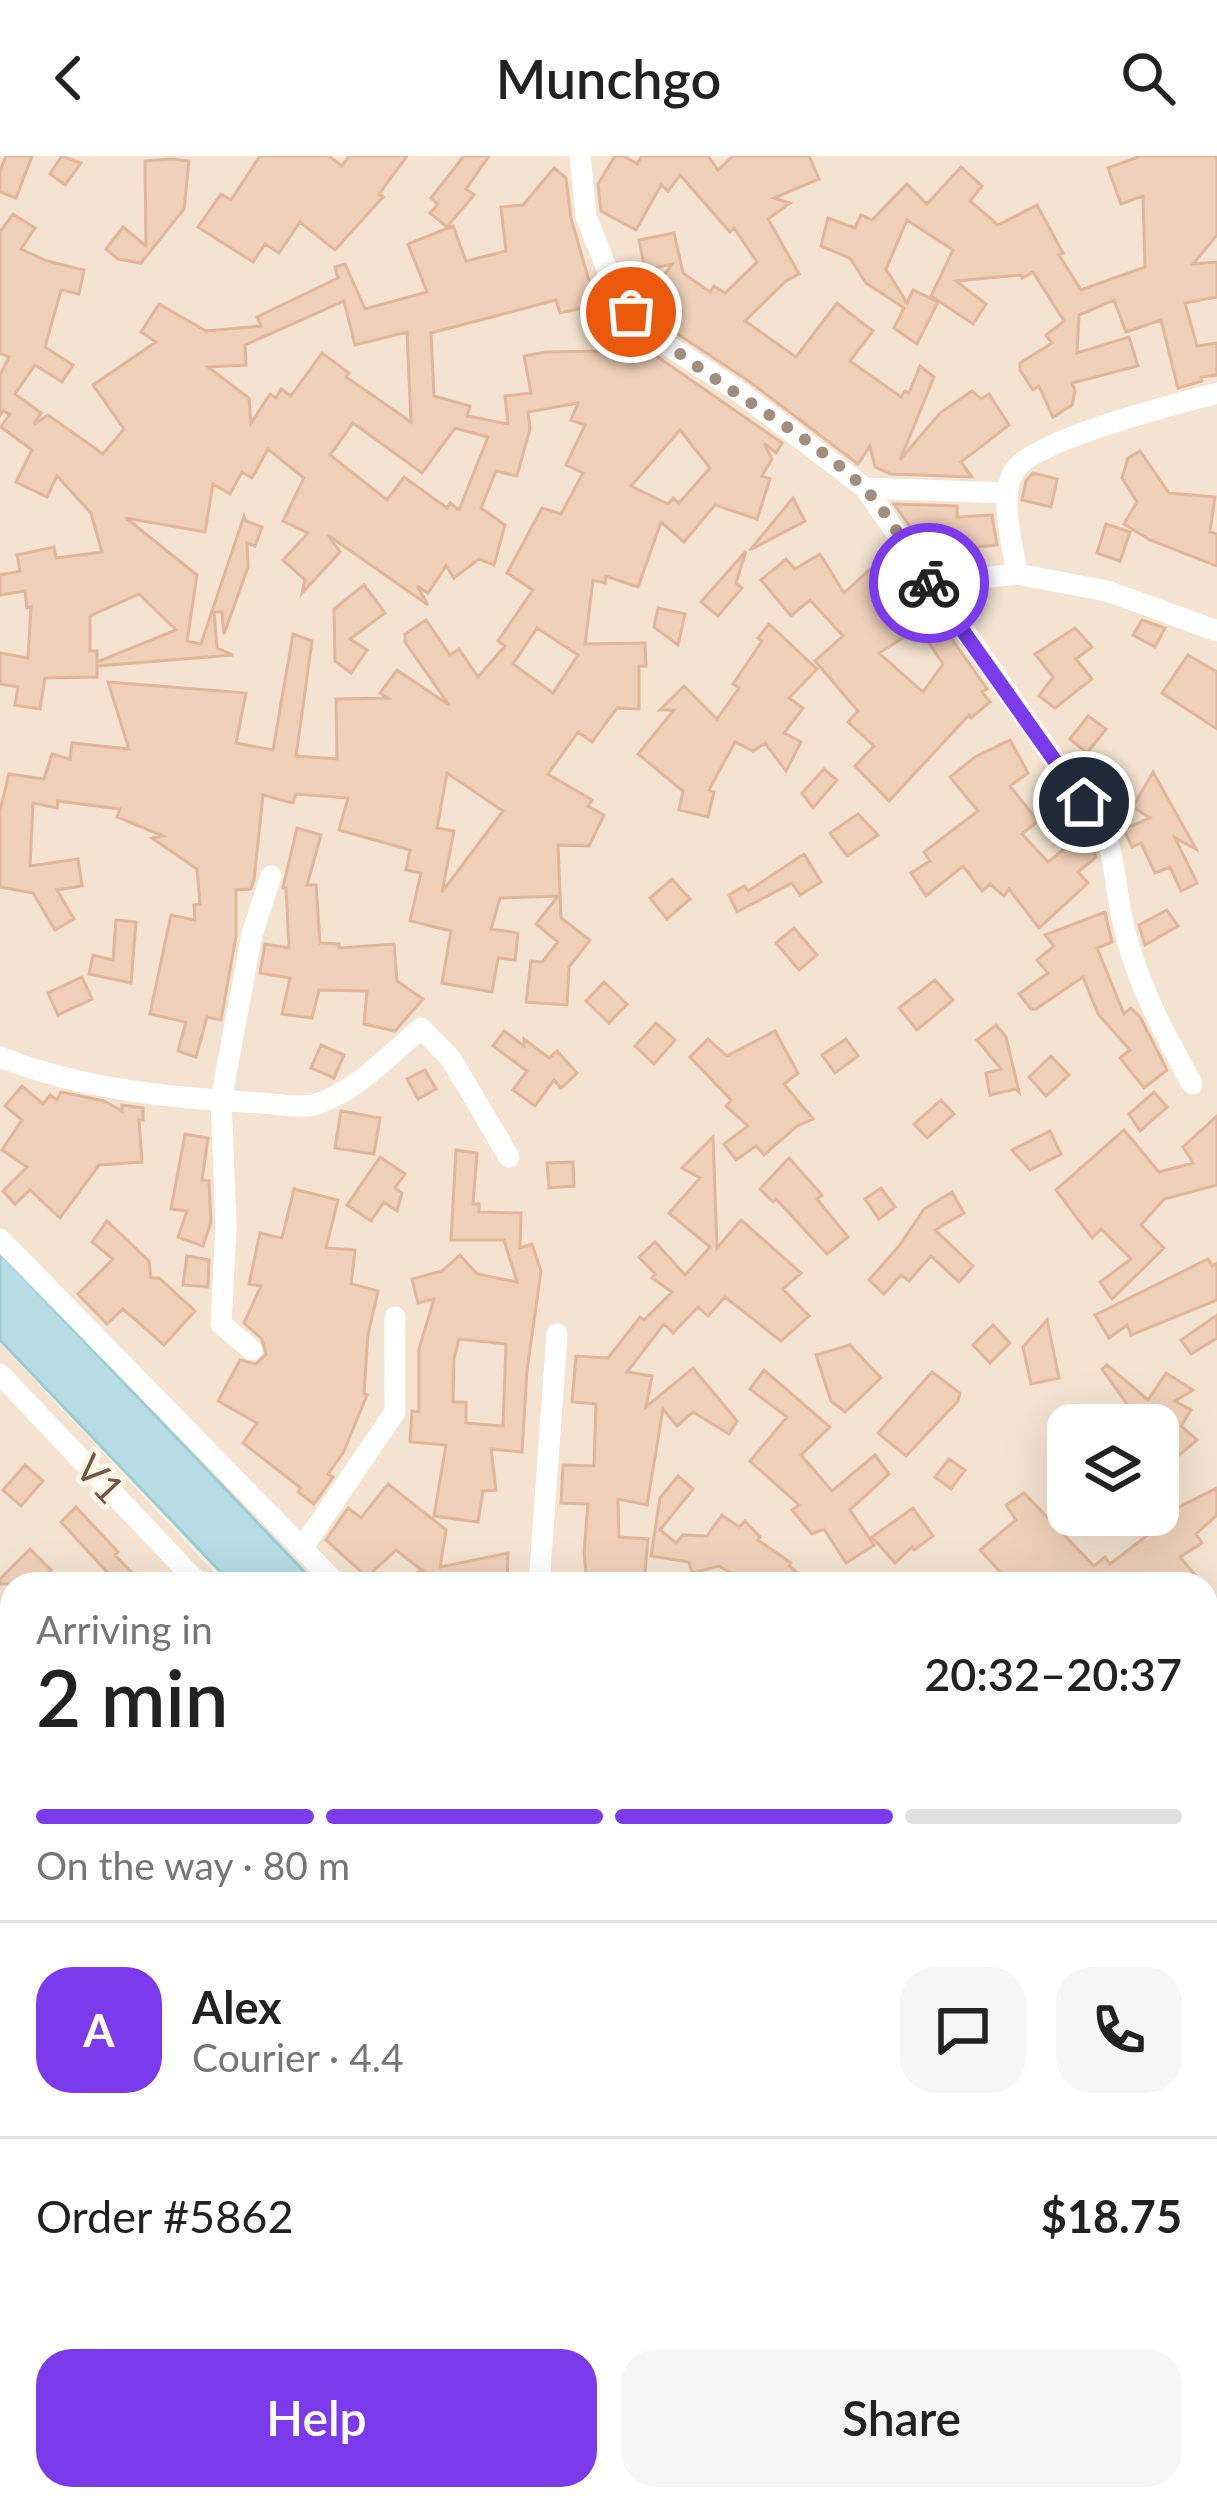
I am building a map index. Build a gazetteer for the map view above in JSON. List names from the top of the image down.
{
  "streets": {
    "street": ["V1"]
  },
  "page": {
    "header": "Munchgo",
    "heading": ["2 min", "Arriving in", "20:32–20:37"],
    "panel": [
      "Alex",
      "Courier · 4.4",
      "Order #5862",
      "$18.75"
    ],
    "bar": "On the way · 80 m",
    "round": "A",
    "buttons": ["Help", "Share"]
  }
}
